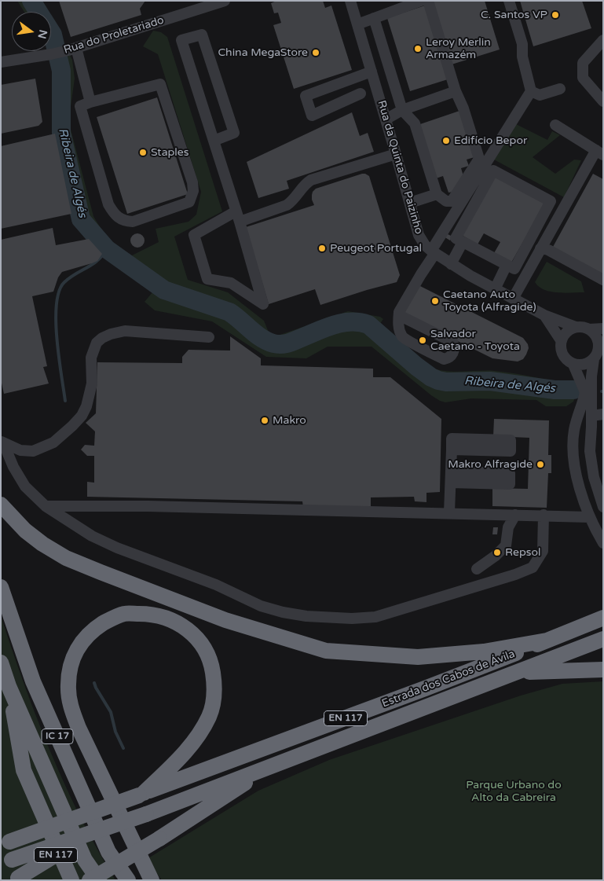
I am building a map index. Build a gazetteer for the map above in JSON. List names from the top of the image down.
{
  "streets": {
    "highway": ["Estrada dos Cabos de Ávila", "EN 117", "IC 17"],
    "street": ["Rua do Proletariado", "Rua da Quinta do Paizinho"]
  },
  "crossings": [
    ["Estrada dos Cabos de Ávila", "EN 117"]
  ],
  "water": ["Ribeira de Algés"],
  "parks": ["Parque Urbano do Alto da Cabreira"],
  "places": [
    "C. Santos VP",
    "Leroy Merlin Armazém",
    "China MegaStore",
    "Edifício Bepor",
    "Staples",
    "Peugeot Portugal",
    "Caetano Auto Toyota (Alfragide)",
    "Salvador Caetano - Toyota",
    "Makro",
    "Makro Alfragide",
    "Repsol"
  ],
  "north": "right"
}
